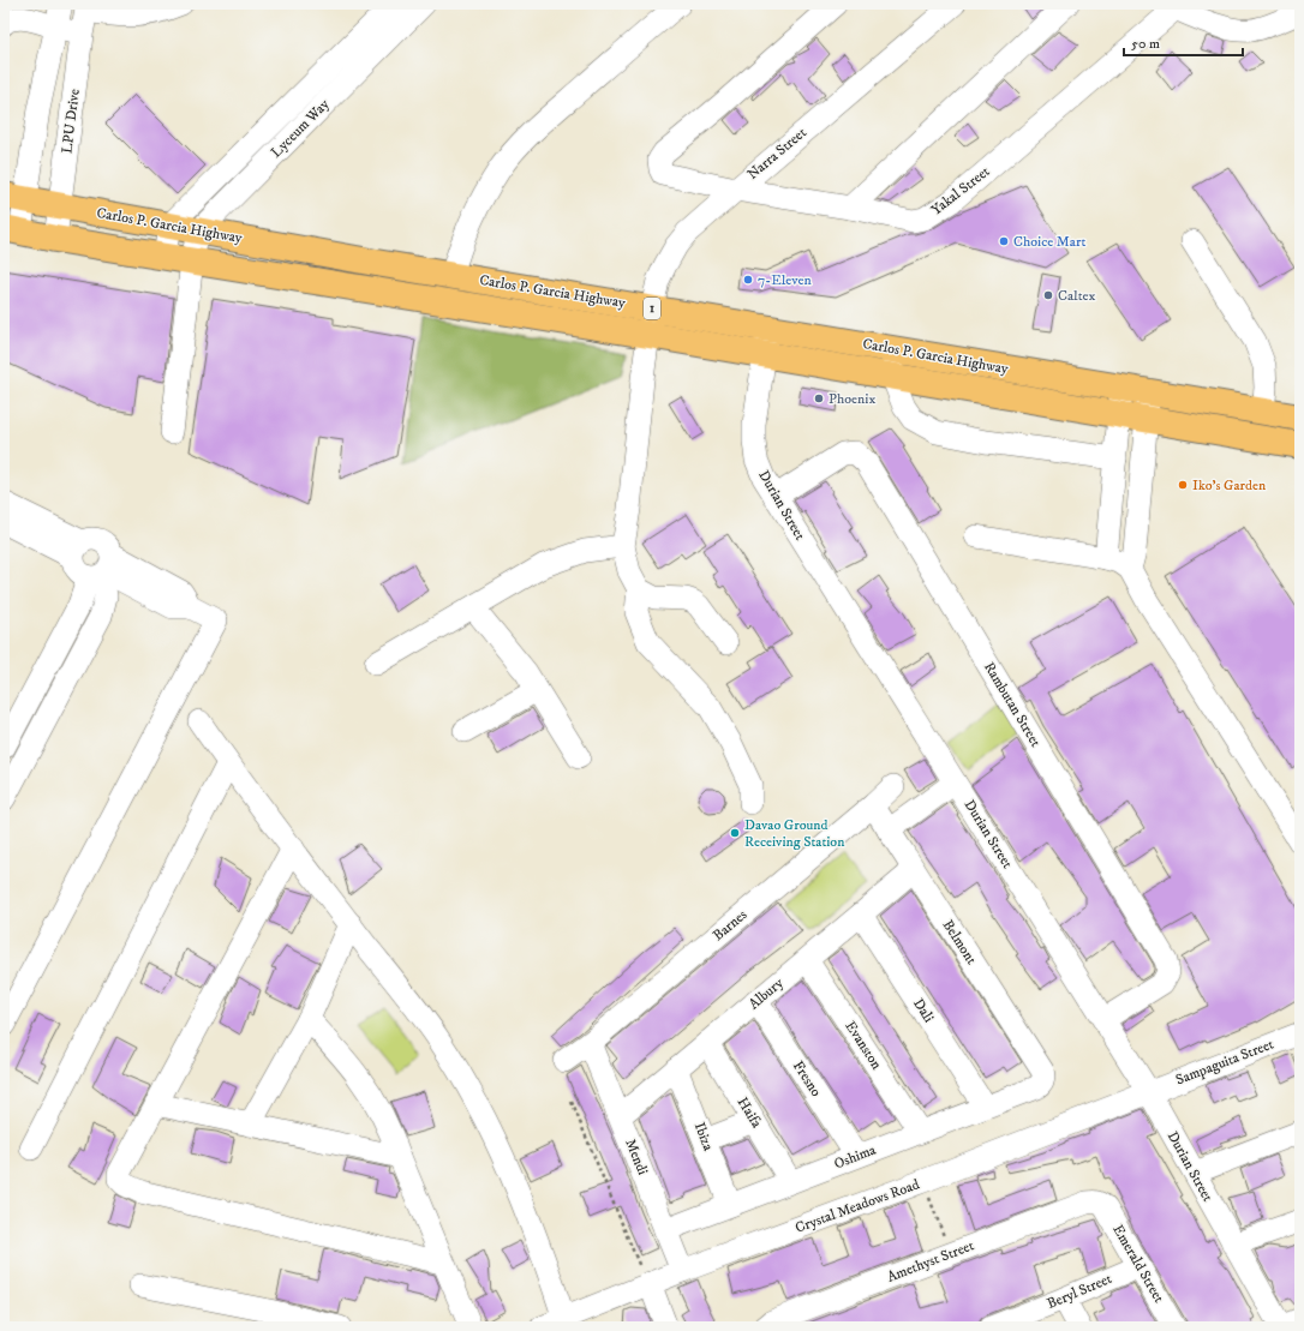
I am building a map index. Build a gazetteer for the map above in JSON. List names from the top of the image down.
{
  "streets": {
    "highway": ["Carlos P. Garcia Highway", "1"],
    "street": [
      "LPU Drive",
      "Lyceum Way",
      "Narra Street",
      "Yakal Street",
      "Durian Street",
      "Rambutan Street",
      "Barnes",
      "Belmont",
      "Albury",
      "Dali",
      "Evanston",
      "Sampaguita Street",
      "Fresno",
      "Haifa",
      "Ibiza",
      "Mendi",
      "Oshima",
      "Crystal Meadows Road",
      "Amethyst Street",
      "Emerald Street",
      "Beryl Street"
    ]
  },
  "crossings": [
    ["LPU Drive", "Carlos P. Garcia Highway"],
    ["Lyceum Way", "Carlos P. Garcia Highway"],
    ["Narra Street", "Yakal Street"],
    ["Narra Street", "Carlos P. Garcia Highway"],
    ["Carlos P. Garcia Highway", "Durian Street"],
    ["Durian Street", "Rambutan Street"],
    ["Durian Street", "Sampaguita Street"],
    ["Durian Street", "Crystal Meadows Road"],
    ["Barnes", "Belmont"],
    ["Barnes", "Mendi"],
    ["Belmont", "Albury"],
    ["Belmont", "Oshima"],
    ["Albury", "Dali"],
    ["Albury", "Evanston"],
    ["Albury", "Fresno"],
    ["Albury", "Haifa"],
    ["Albury", "Ibiza"],
    ["Albury", "Mendi"],
    ["Dali", "Oshima"],
    ["Evanston", "Oshima"],
    ["Sampaguita Street", "Crystal Meadows Road"],
    ["Fresno", "Oshima"],
    ["Haifa", "Oshima"],
    ["Ibiza", "Oshima"],
    ["Mendi", "Oshima"],
    ["Mendi", "Crystal Meadows Road"],
    ["Amethyst Street", "Emerald Street"],
    ["Emerald Street", "Beryl Street"]
  ],
  "places": [
    "Choice Mart",
    "7-Eleven",
    "Caltex",
    "Phoenix",
    "Iko's Garden",
    "Davao Ground Receiving Station"
  ],
  "scale_bar": "50 m"
}
